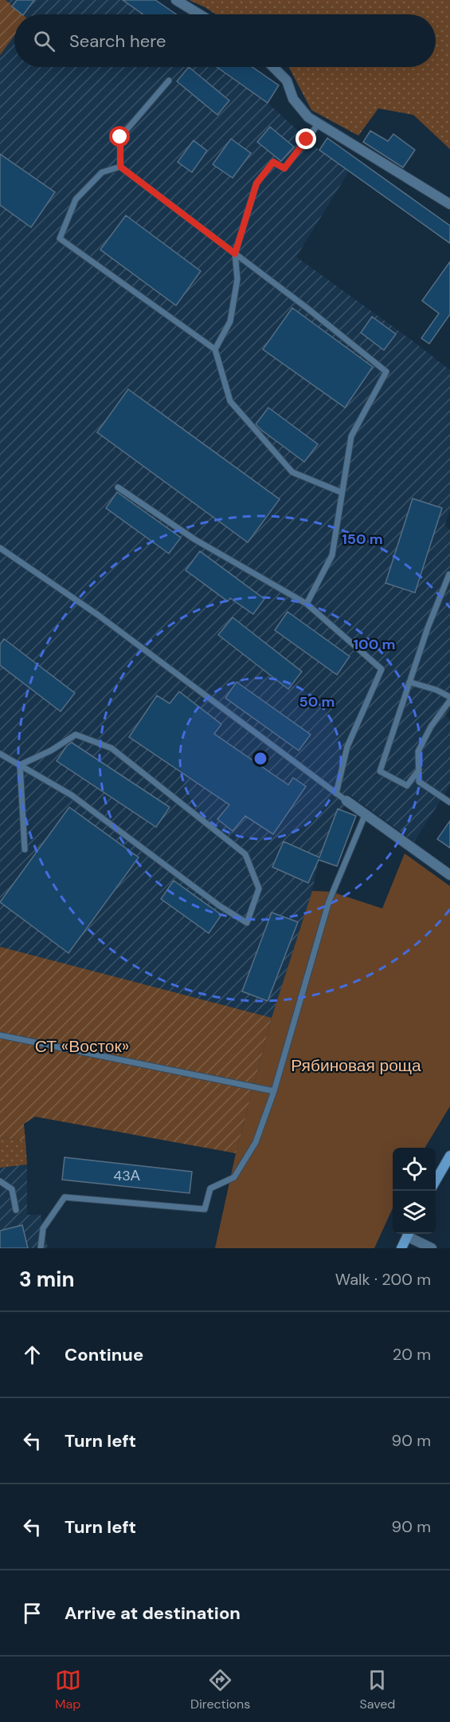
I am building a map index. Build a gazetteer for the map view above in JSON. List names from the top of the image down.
{
  "parks": ["СТ «Восток»", "Рябиновая роща"],
  "house_numbers": ["43А"],
  "page": {
    "search": "Search here",
    "heading": ["3 min", "Walk · 200 m"],
    "list": [
      ["Continue", "20 m"],
      ["Turn left", "90 m"],
      ["Turn left", "90 m"],
      "Arrive at destination"
    ],
    "nav": ["Map", "Directions", "Saved"]
  },
  "rings": ["150 m", "100 m", "50 m"]
}
